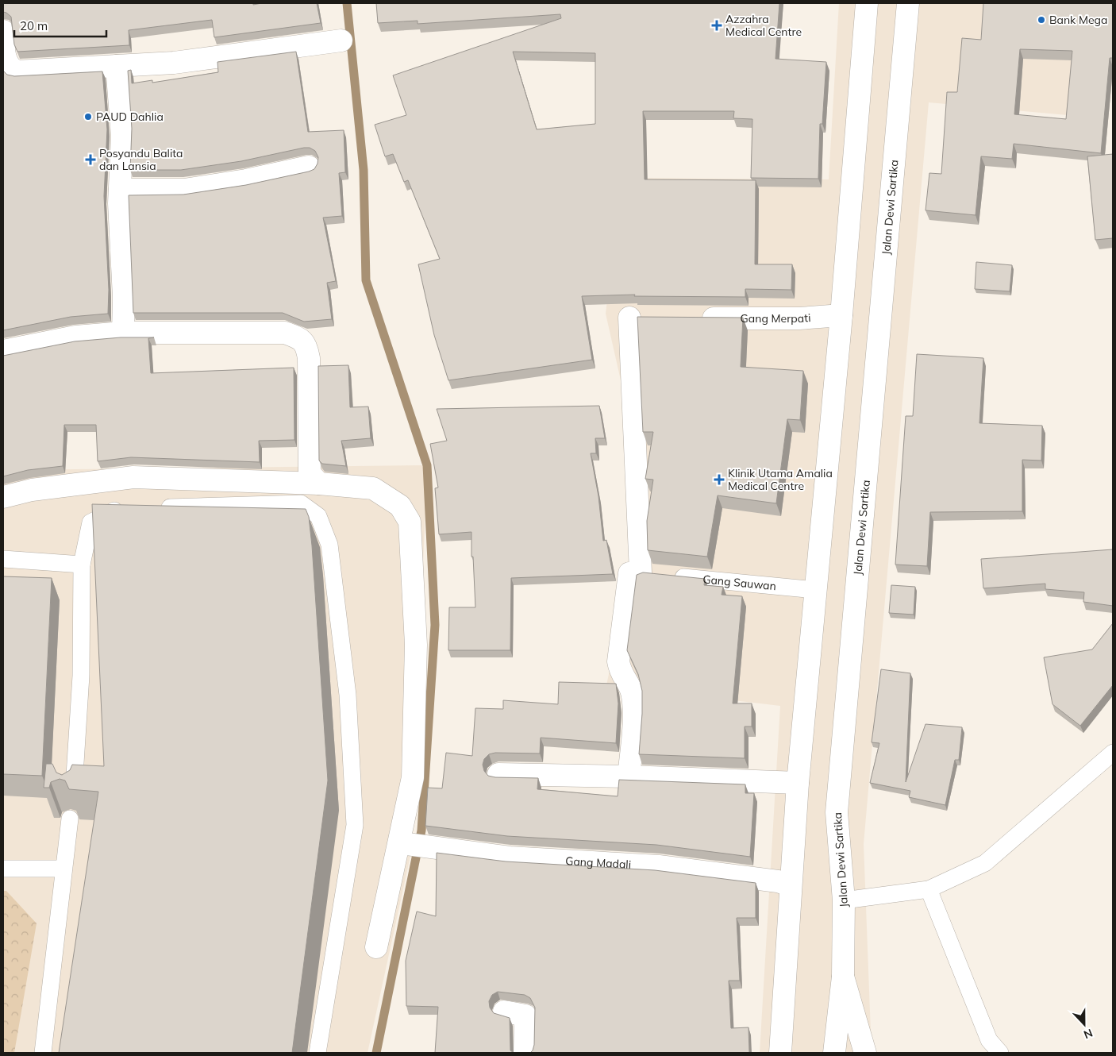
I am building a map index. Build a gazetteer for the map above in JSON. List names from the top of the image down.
{
  "streets": {
    "main road": ["Jalan Dewi Sartika", "Gang Merpati", "Gang Madali"],
    "lane": ["Gang Sauwan"]
  },
  "places": {
    "other": ["Bank Mega", "PAUD Dahlia"],
    "health": ["Azzahra Medical Centre", "Posyandu Balita dan Lansia", "Klinik Utama Amalia Medical Centre"]
  },
  "scale_bar": "20 m",
  "north": "bottom"
}
